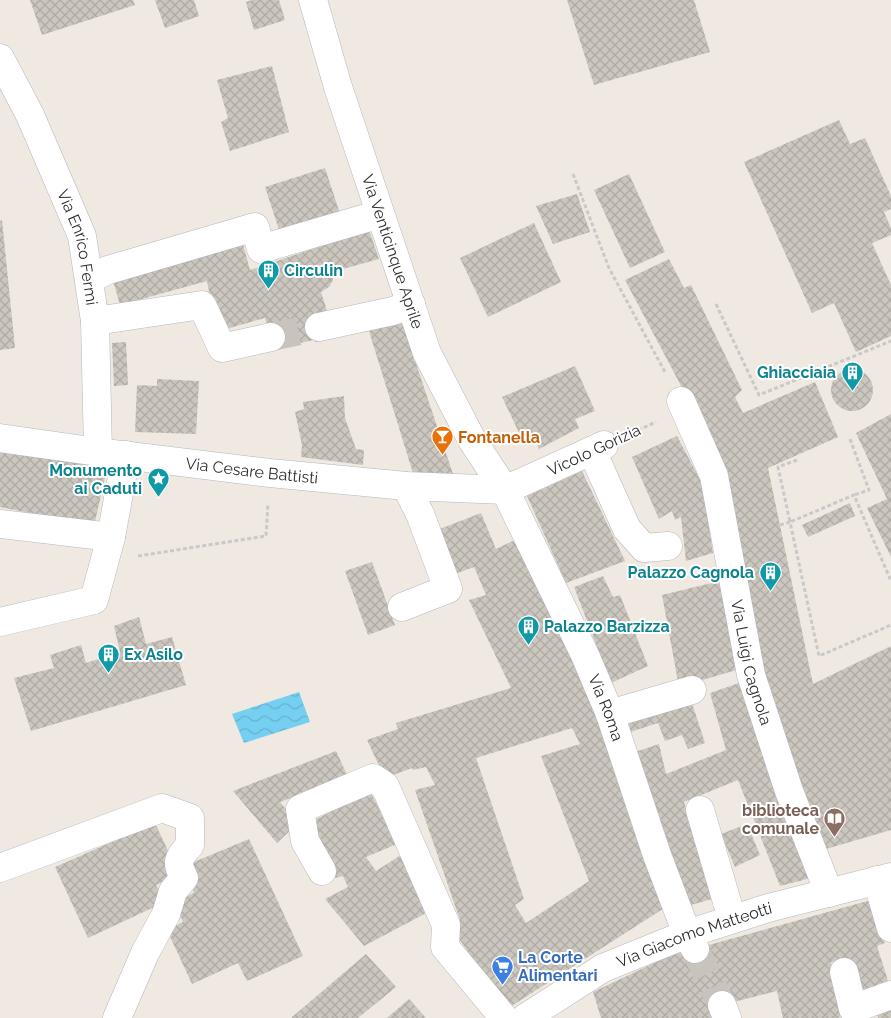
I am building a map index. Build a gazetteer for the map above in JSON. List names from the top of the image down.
{
  "streets": {
    "street": [
      "Via Enrico Fermi",
      "Via Venticinque Aprile",
      "Vicolo Gorizia",
      "Via Cesare Battisti",
      "Via Luigi Cagnola",
      "Via Roma",
      "Via Giacomo Matteotti"
    ]
  },
  "crossings": [
    ["Via Enrico Fermi", "Via Cesare Battisti"],
    ["Via Venticinque Aprile", "Vicolo Gorizia"],
    ["Via Venticinque Aprile", "Via Cesare Battisti"],
    ["Via Venticinque Aprile", "Via Roma"],
    ["Vicolo Gorizia", "Via Cesare Battisti"],
    ["Vicolo Gorizia", "Via Luigi Cagnola"],
    ["Vicolo Gorizia", "Via Roma"],
    ["Via Cesare Battisti", "Via Roma"],
    ["Via Luigi Cagnola", "Via Giacomo Matteotti"],
    ["Via Roma", "Via Giacomo Matteotti"]
  ],
  "places": {
    "building": [
      "Circulin",
      "Ghiacciaia",
      "Palazzo Cagnola",
      "Palazzo Barzizza",
      "Ex Asilo"
    ],
    "bar": ["Fontanella"],
    "place": ["Monumento ai Caduti"],
    "library": ["biblioteca comunale"],
    "supermarket": ["La Corte Alimentari"]
  }
}
